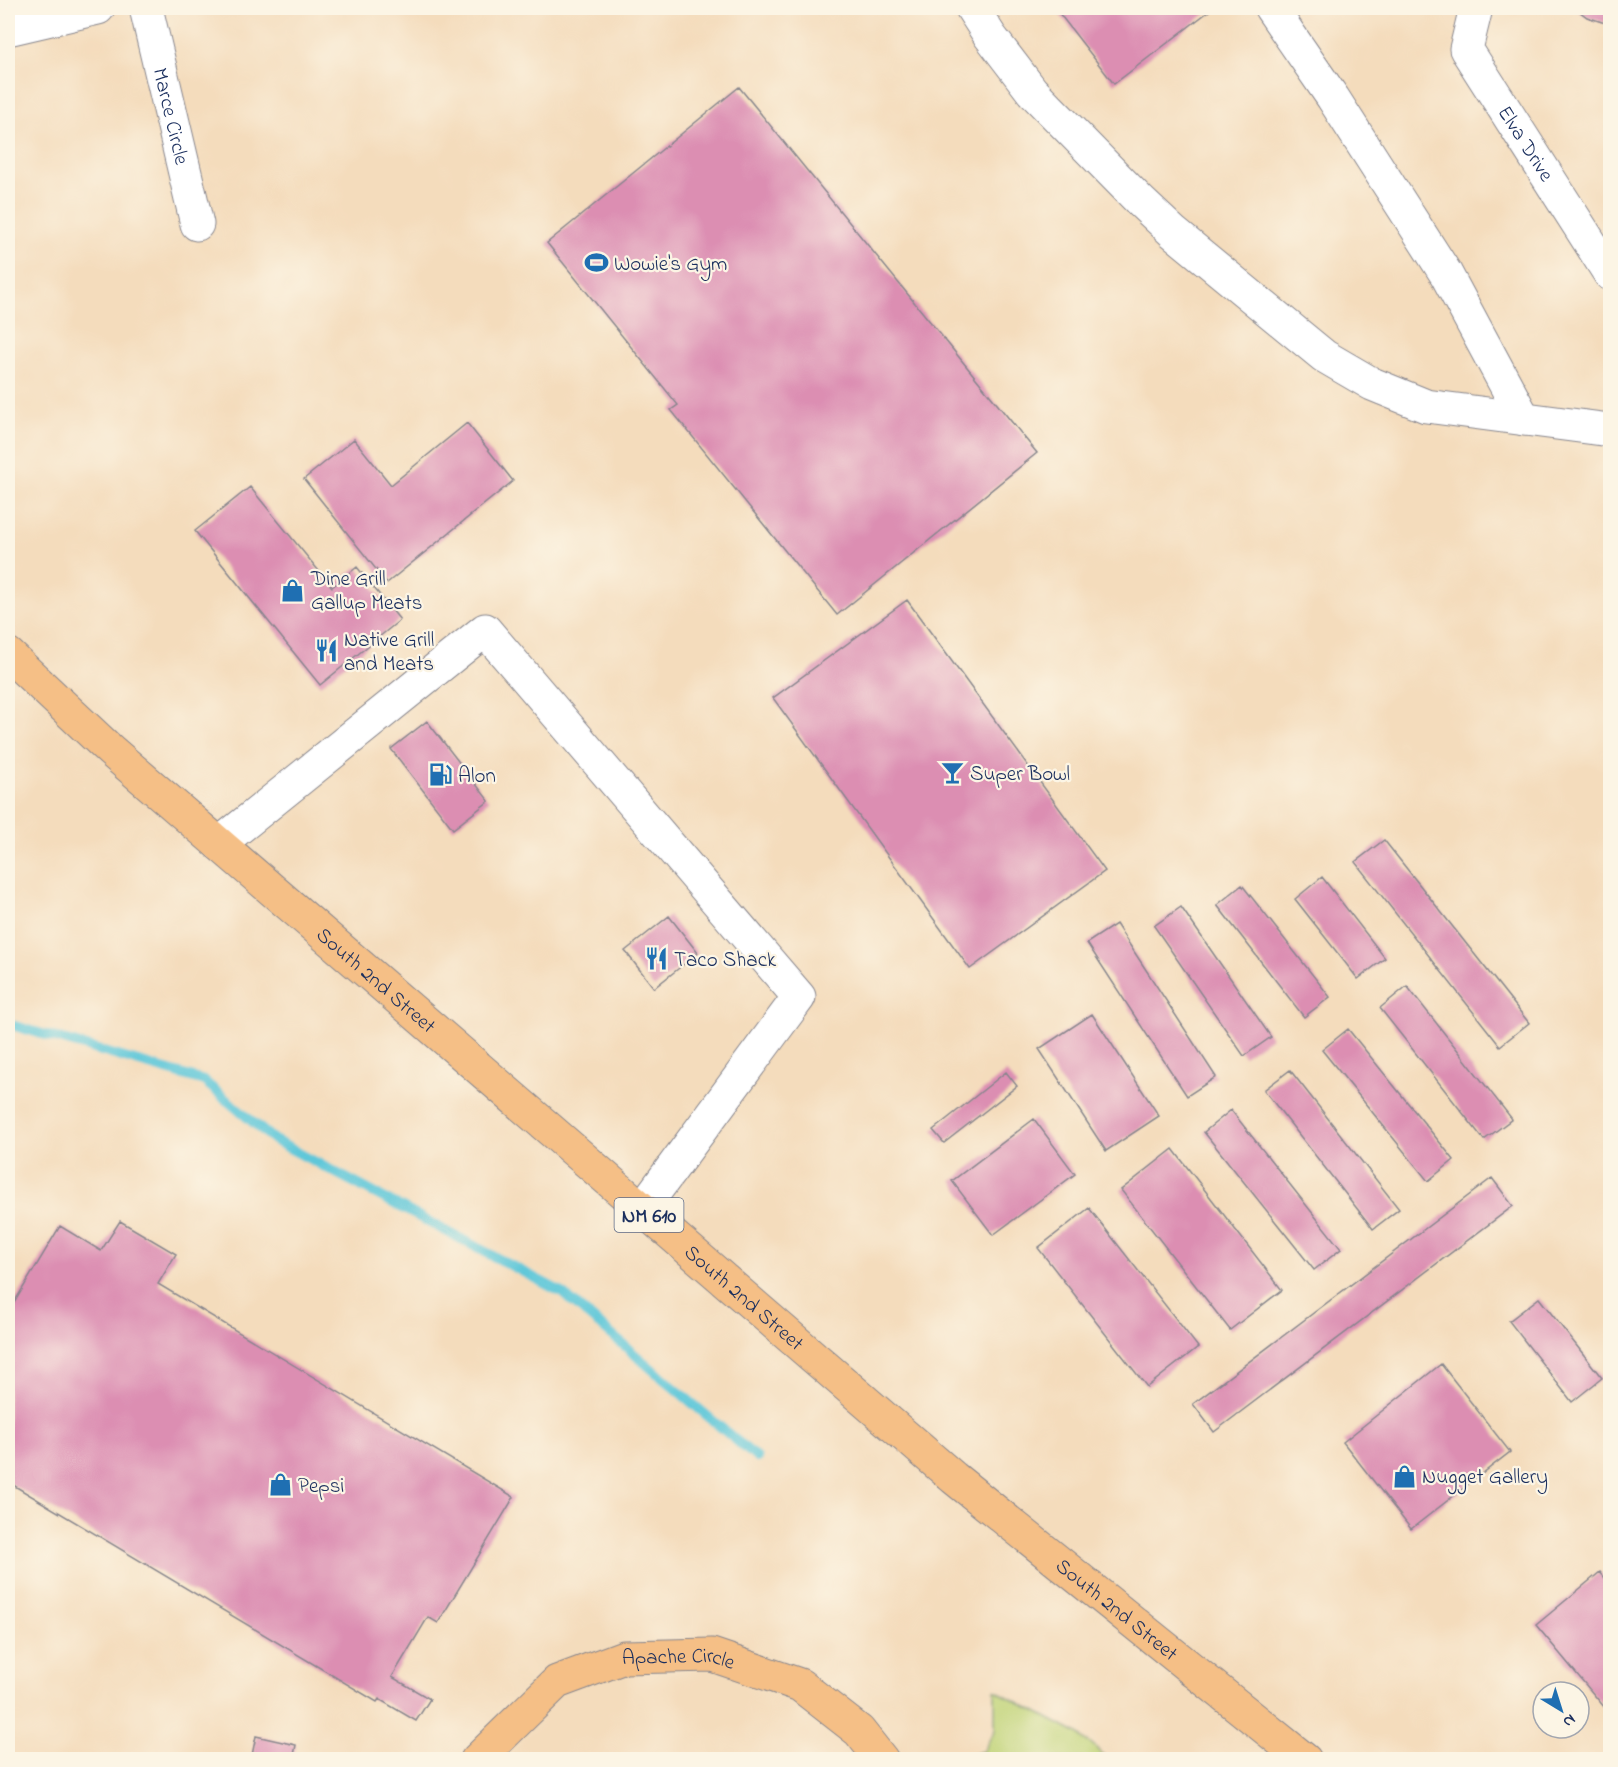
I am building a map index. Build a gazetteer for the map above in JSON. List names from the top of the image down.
{
  "streets": {
    "main road": ["South 2nd Street", "NM 610", "Apache Circle"],
    "street": ["Marce Circle", "Elva Drive"]
  },
  "places": {
    "sports": ["Wowie's Gym"],
    "shop": ["Dine Grill Gallup Meats", "Nugget Gallery", "Pepsi"],
    "restaurant": ["Native Grill and Meats", "Taco Shack"],
    "bar": ["Super Bowl"],
    "fuel station": ["Alon"]
  },
  "north": "bottom right"
}
